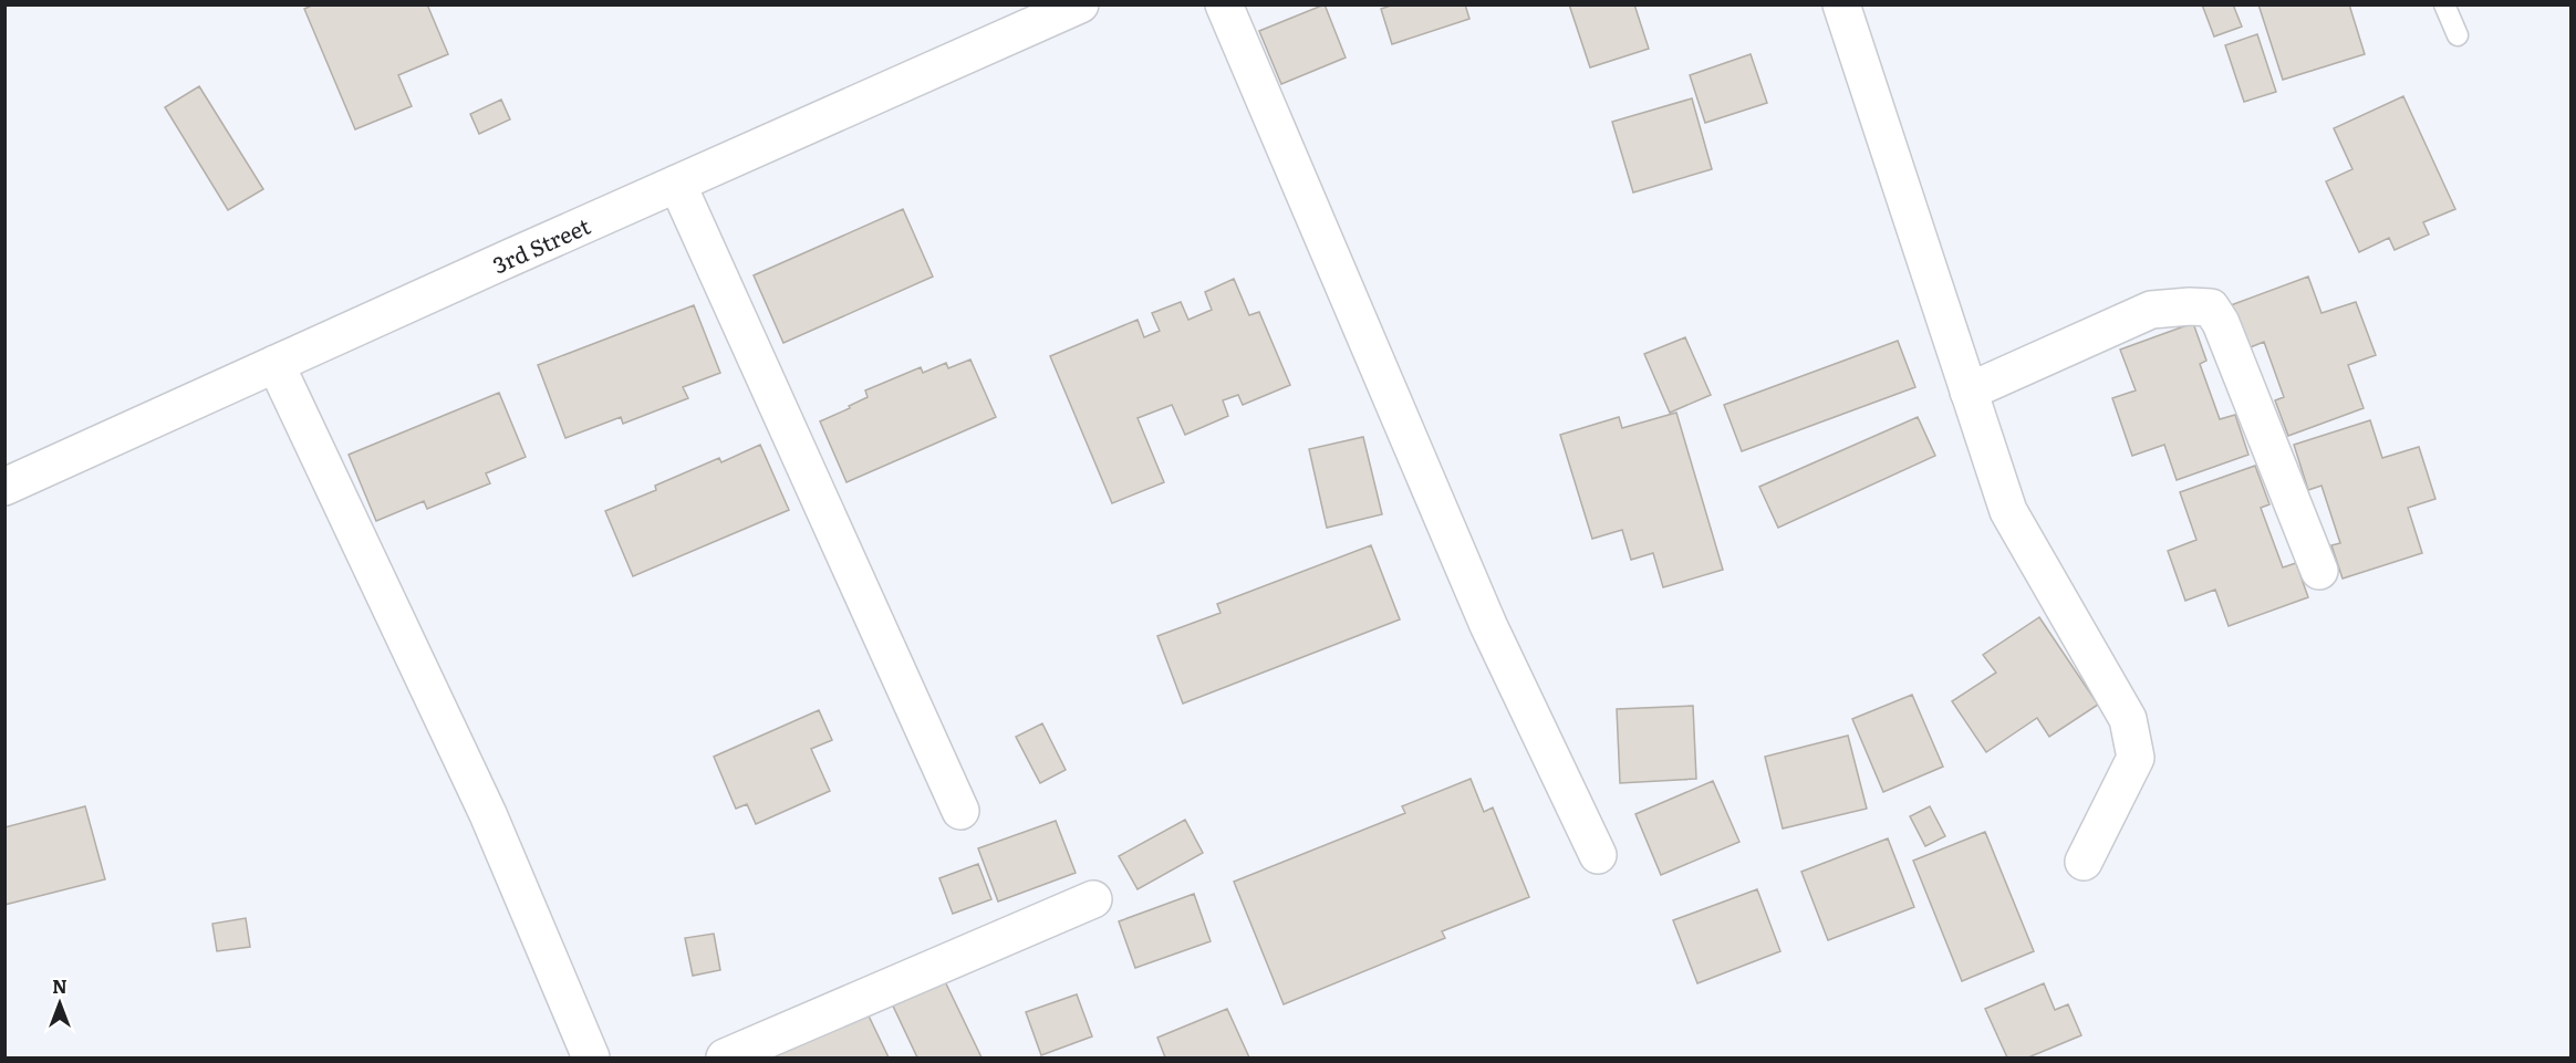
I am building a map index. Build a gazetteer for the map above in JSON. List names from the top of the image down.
{
  "streets": {
    "street": ["3rd Street"]
  },
  "north": "top"
}
